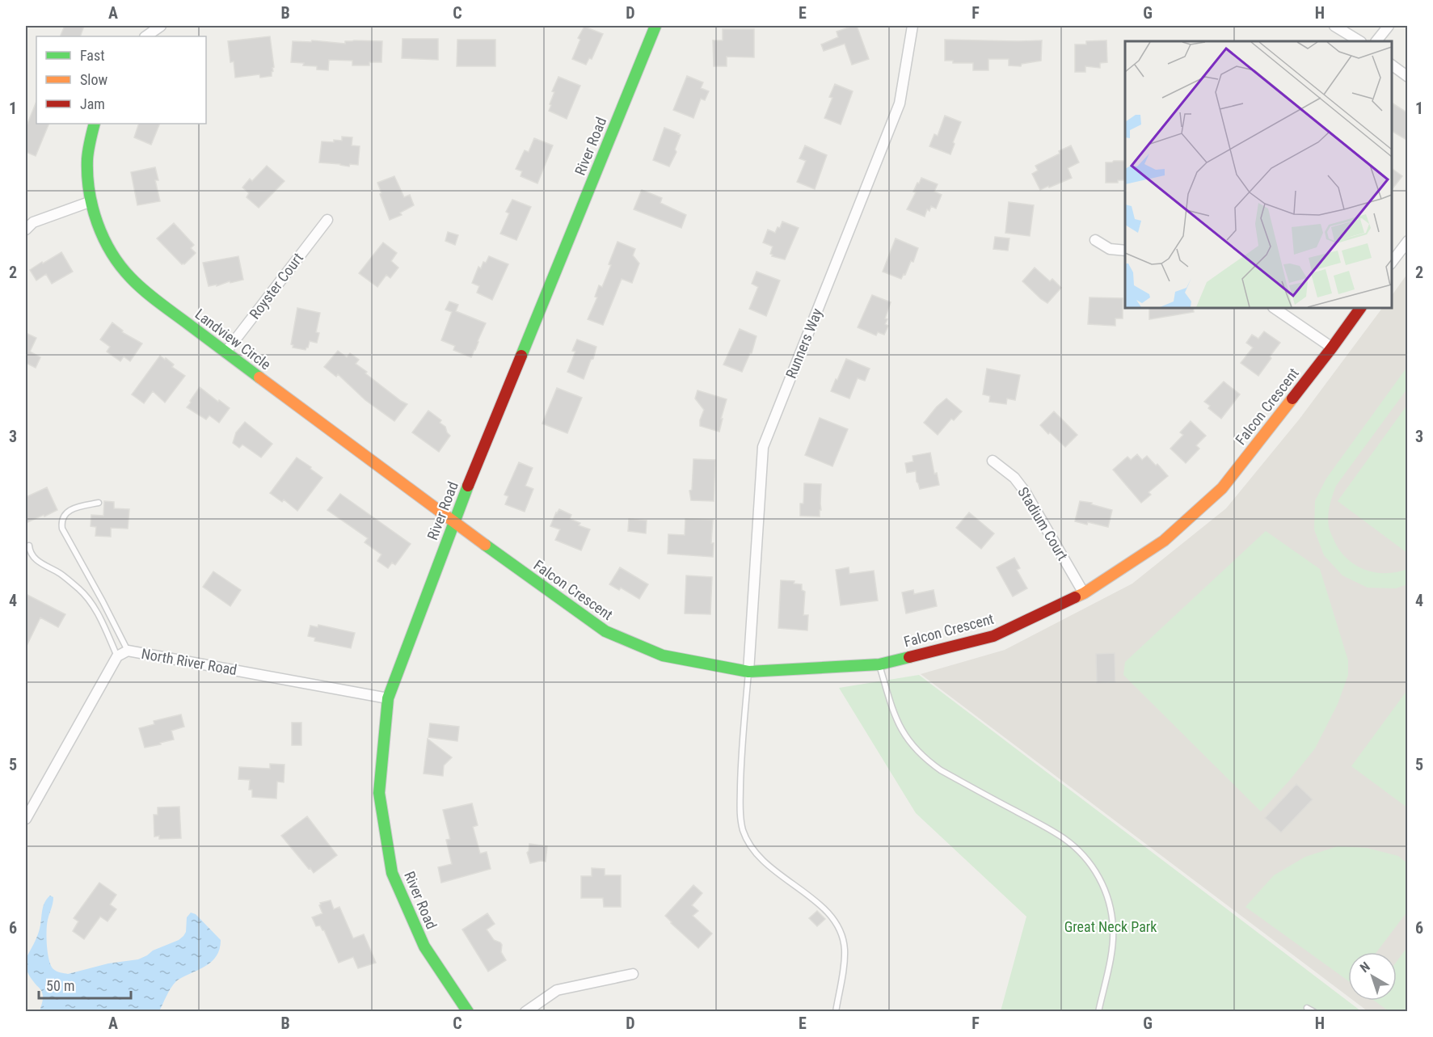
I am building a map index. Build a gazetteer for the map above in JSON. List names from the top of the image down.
{
  "streets": {
    "street": [
      "River Road",
      "Royster Court",
      "Landview Circle",
      "Runners Way",
      "Falcon Crescent",
      "Stadium Court",
      "North River Road"
    ]
  },
  "crossings": [
    ["River Road", "Landview Circle"],
    ["River Road", "Falcon Crescent"],
    ["River Road", "North River Road"],
    ["Royster Court", "Landview Circle"],
    ["Landview Circle", "Falcon Crescent"],
    ["Runners Way", "Falcon Crescent"],
    ["Falcon Crescent", "Stadium Court"]
  ],
  "parks": ["Great Neck Park"],
  "legend": ["Fast", "Slow", "Jam"],
  "scale_bar": "50 m",
  "north": "top left",
  "grid": {
    "columns": [
      "A",
      "B",
      "C",
      "D",
      "E",
      "F",
      "G",
      "H"
    ],
    "rows": [
      "1",
      "2",
      "3",
      "4",
      "5",
      "6"
    ]
  }
}
